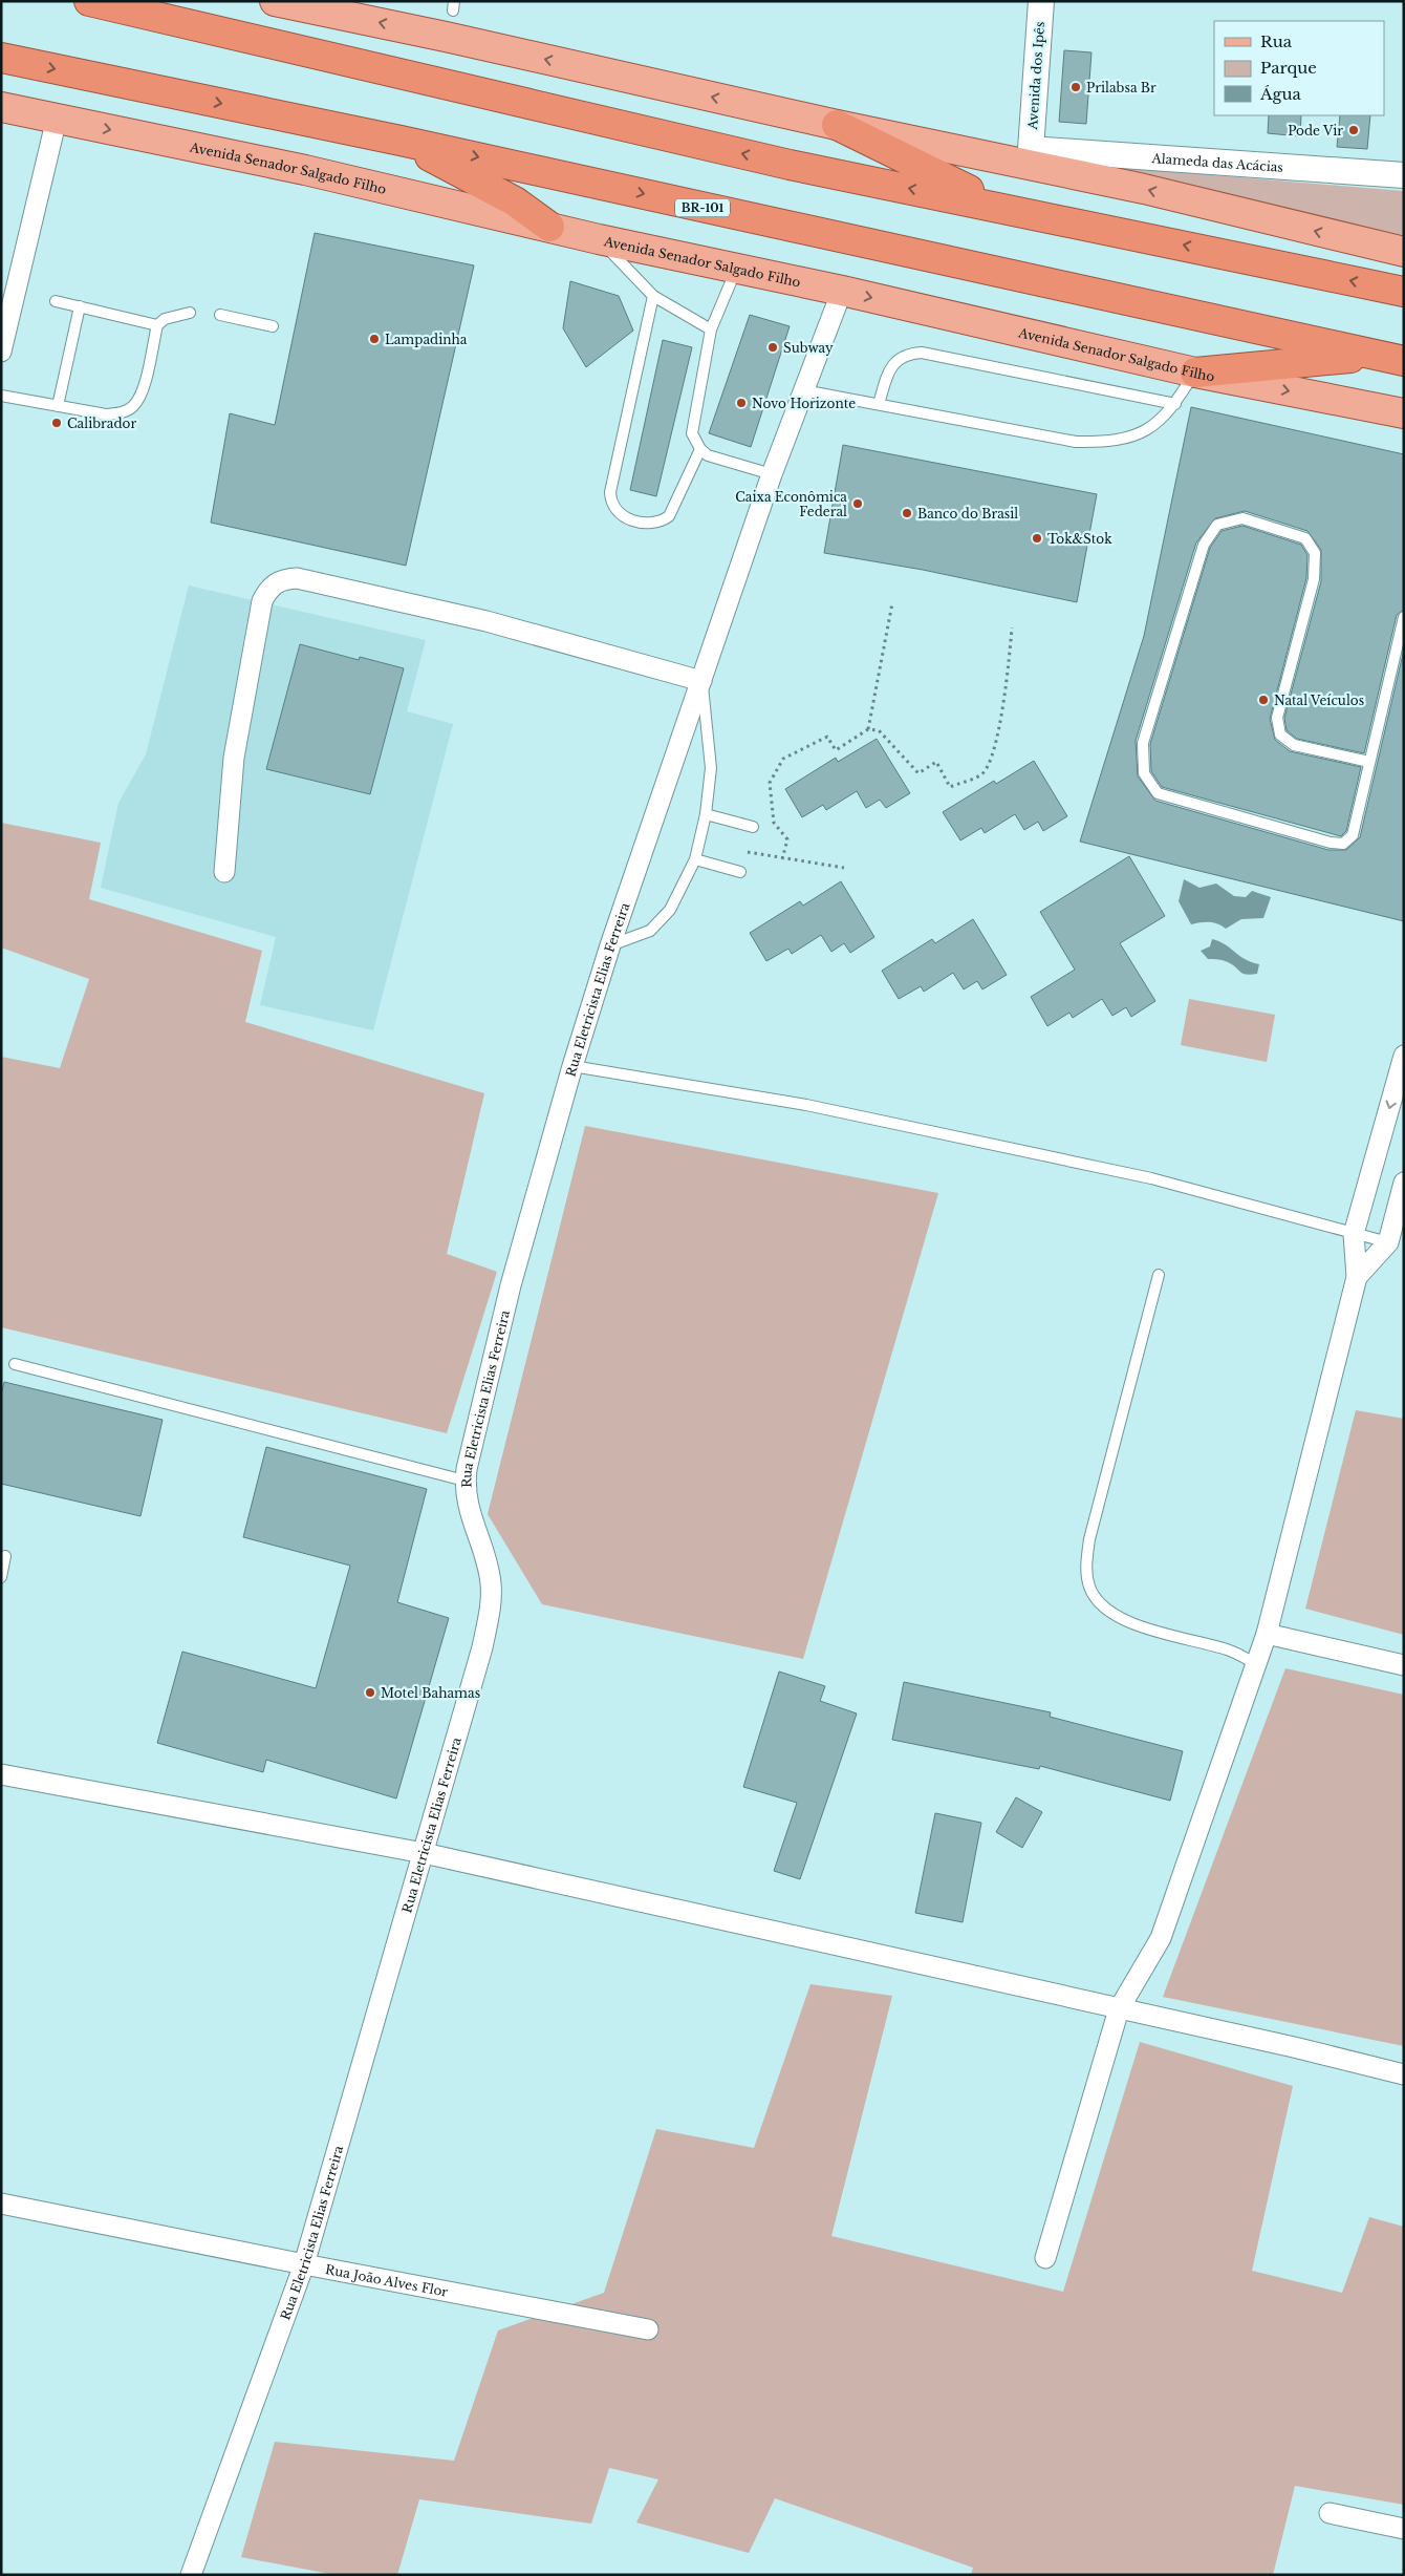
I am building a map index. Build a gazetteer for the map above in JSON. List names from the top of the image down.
{
  "streets": {
    "highway": ["BR-101"],
    "main road": ["Avenida Senador Salgado Filho"],
    "street": [
      "Avenida dos Ipês",
      "Alameda das Acácias",
      "Rua Eletricista Elias Ferreira",
      "Rua João Alves Flor"
    ]
  },
  "crossings": [
    ["Avenida dos Ipês", "Alameda das Acácias"],
    ["Avenida Senador Salgado Filho", "Rua Eletricista Elias Ferreira"],
    ["Rua Eletricista Elias Ferreira", "Rua João Alves Flor"]
  ],
  "places": [
    "Prilabsa Br",
    "Pode Vir",
    "Lampadinha",
    "Subway",
    "Novo Horizonte",
    "Calibrador",
    "Caixa Econômica Federal",
    "Banco do Brasil",
    "Tok&Stok",
    "Natal Veículos",
    "Motel Bahamas"
  ],
  "legend": ["Rua", "Parque", "Água"]
}
